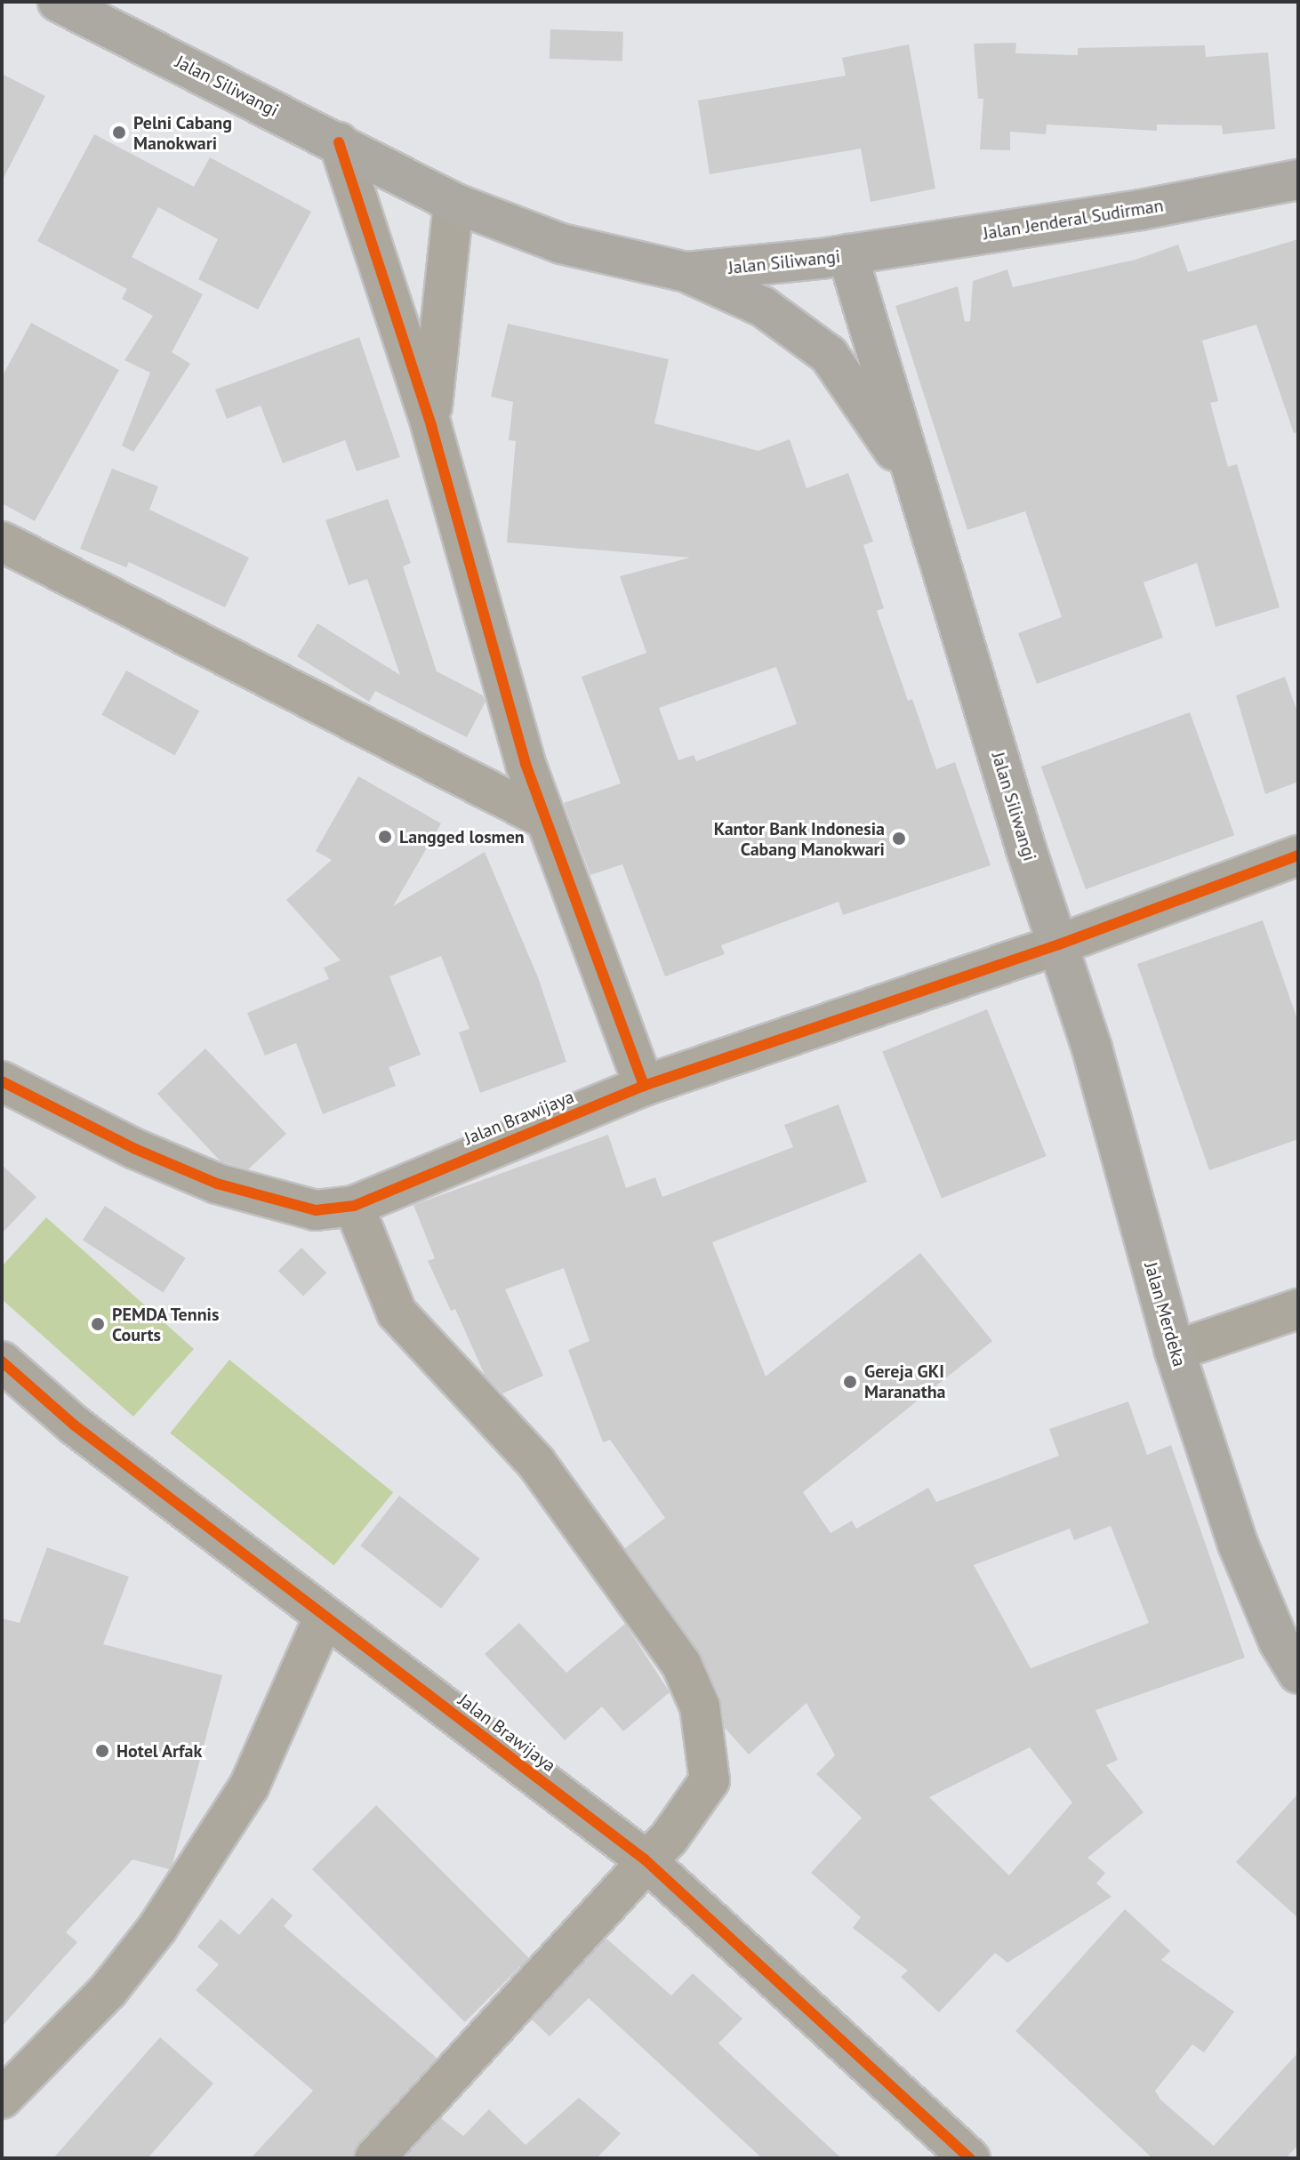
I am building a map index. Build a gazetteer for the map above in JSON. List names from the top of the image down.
{
  "streets": {
    "highway": ["Jalan Siliwangi", "Jalan Jenderal Sudirman", "Jalan Merdeka"],
    "street": ["Jalan Brawijaya"]
  },
  "crossings": [
    ["Jalan Siliwangi", "Jalan Jenderal Sudirman"],
    ["Jalan Siliwangi", "Jalan Brawijaya"],
    ["Jalan Siliwangi", "Jalan Merdeka"],
    ["Jalan Brawijaya", "Jalan Merdeka"]
  ],
  "places": [
    "Pelni Cabang Manokwari",
    "Langged losmen",
    "Kantor Bank Indonesia Cabang Manokwari",
    "PEMDA Tennis Courts",
    "Gereja GKI Maranatha",
    "Hotel Arfak"
  ]
}
